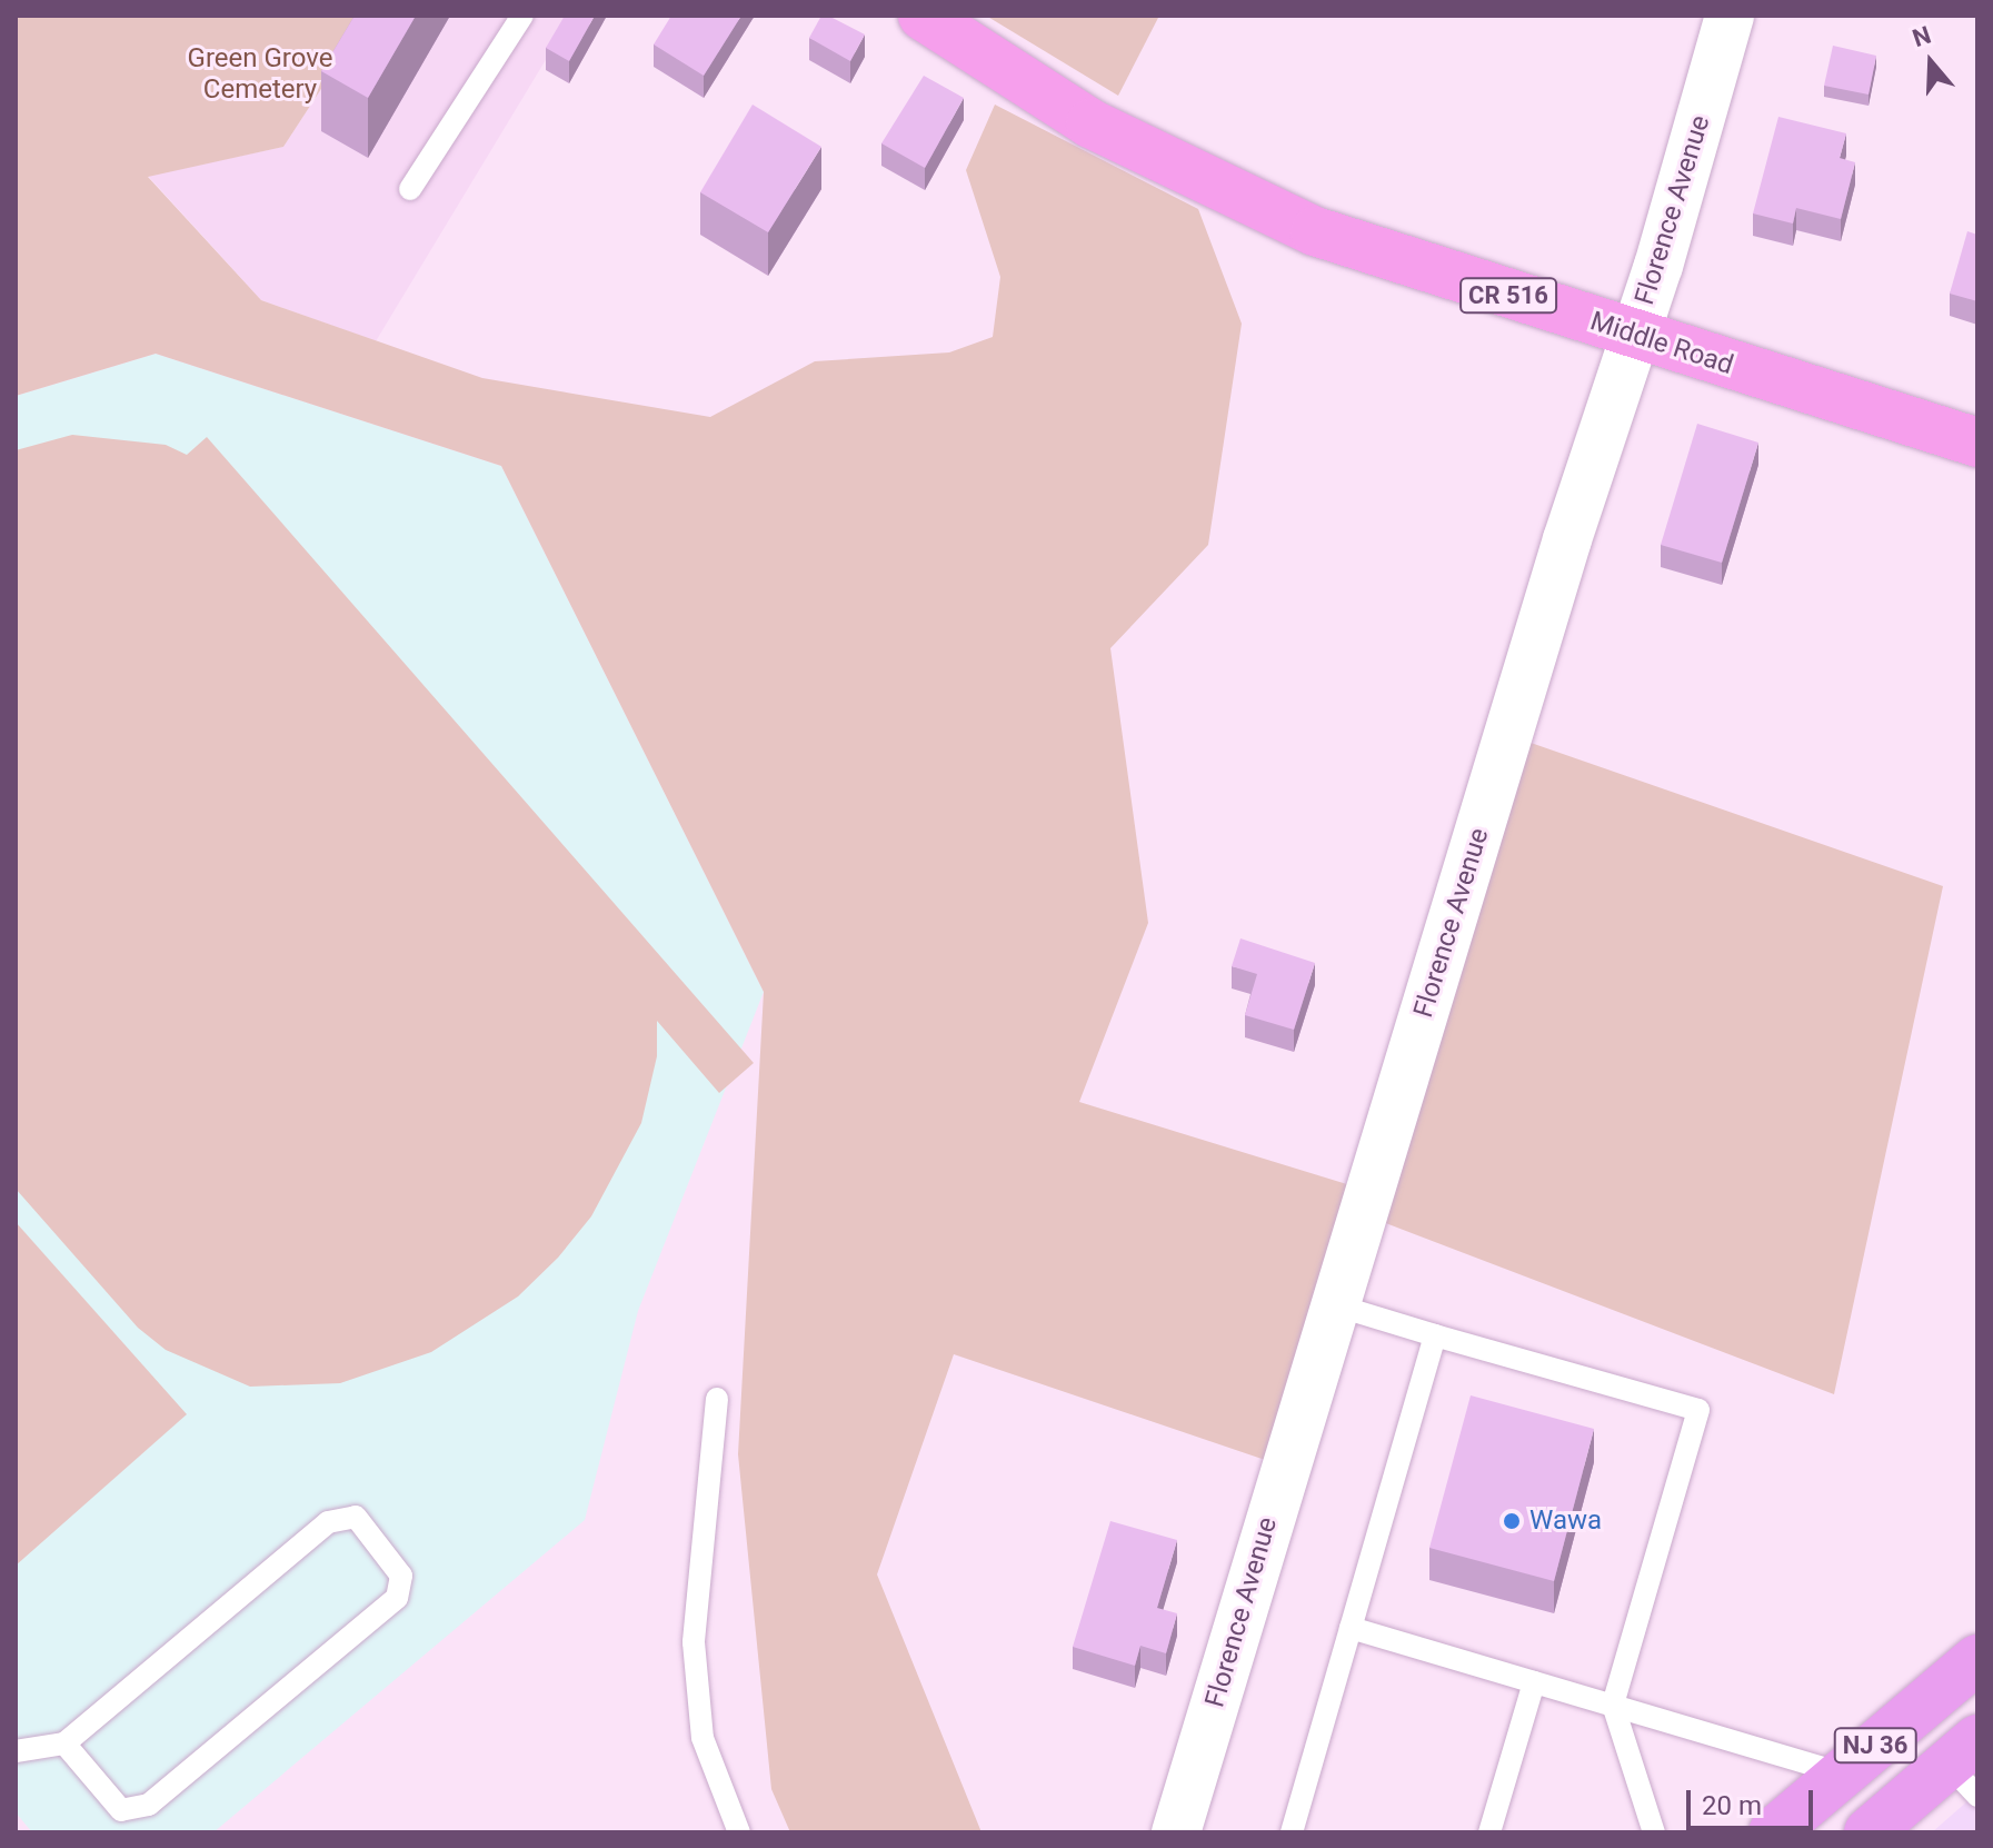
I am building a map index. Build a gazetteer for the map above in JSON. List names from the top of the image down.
{
  "streets": {
    "highway": ["NJ 36"],
    "main road": ["CR 516", "Middle Road"],
    "street": ["Florence Avenue"]
  },
  "crossings": [
    ["Florence Avenue", "Middle Road"]
  ],
  "parks": ["Green Grove Cemetery"],
  "places": ["Wawa"],
  "scale_bar": "20 m",
  "north": "top"
}
